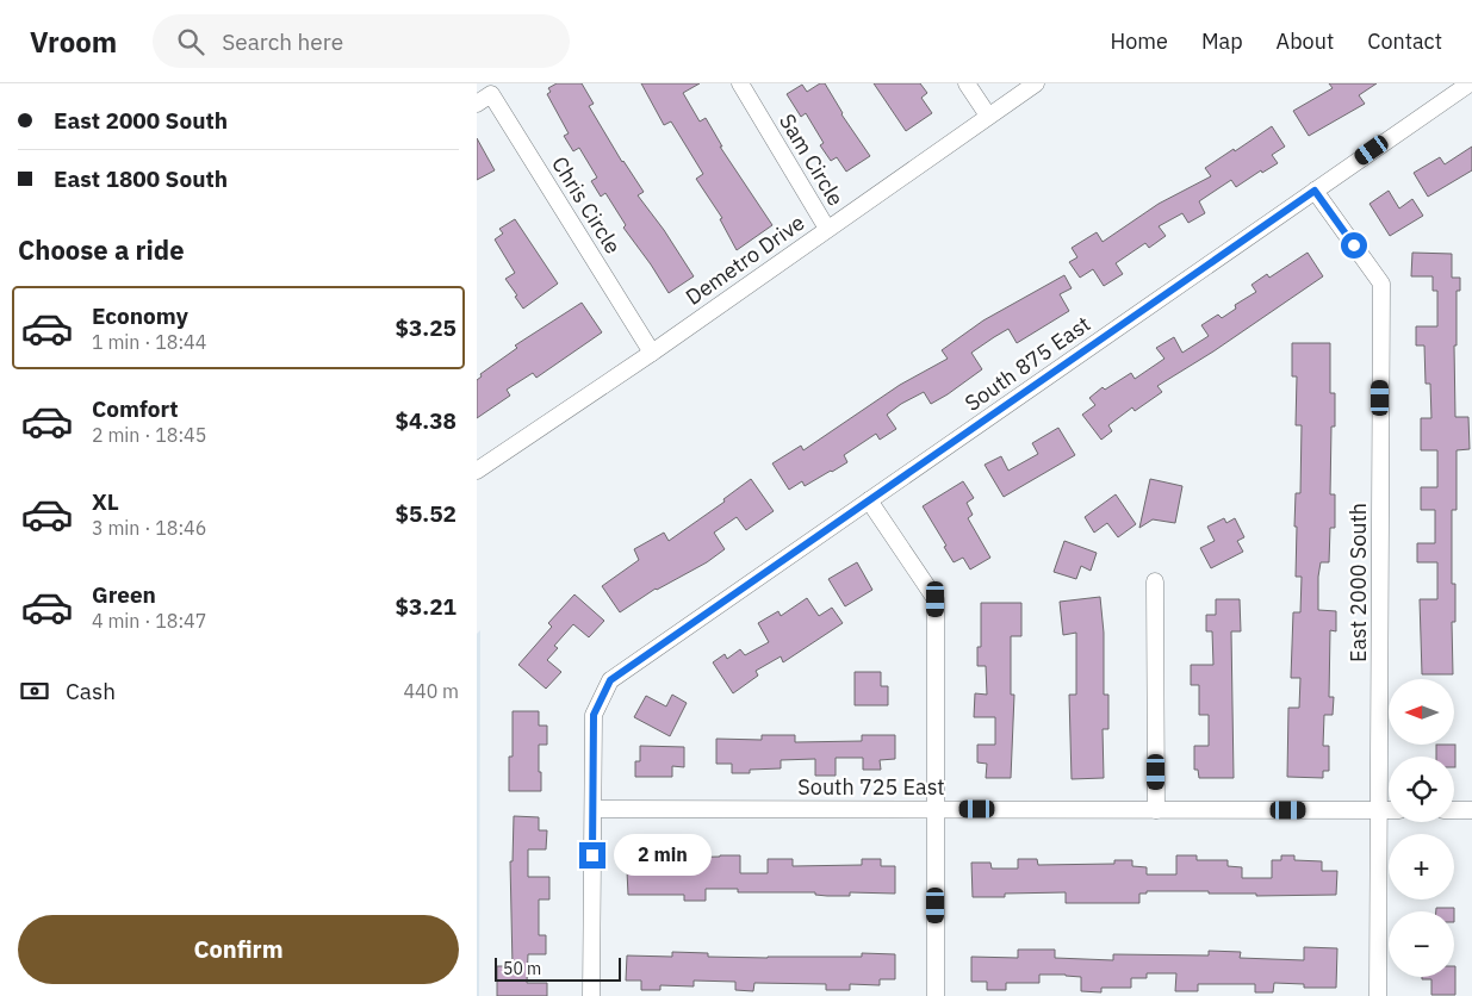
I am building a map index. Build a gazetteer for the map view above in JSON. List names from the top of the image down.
{
  "streets": {
    "street": [
      "Sam Circle",
      "Chris Circle",
      "Demetro Drive",
      "South 875 East",
      "East 2000 South",
      "South 725 East"
    ]
  },
  "crossings": [
    ["Sam Circle", "Demetro Drive"],
    ["Chris Circle", "Demetro Drive"],
    ["South 875 East", "East 2000 South"],
    ["South 875 East", "South 725 East"],
    ["East 2000 South", "South 725 East"]
  ],
  "scale_bar": "50 m",
  "north": "left",
  "page": {
    "header": "Vroom",
    "search": "Search here",
    "nav": [
      "Home",
      "Map",
      "About",
      "Contact"
    ],
    "banner": ["East 2000 South", "East 1800 South"],
    "heading": "Choose a ride",
    "list": [
      {
        "name": "Economy",
        "note": "1 min · 18:44",
        "value": "$3.25"
      },
      {
        "name": "Comfort",
        "note": "2 min · 18:45",
        "value": "$4.38"
      },
      {
        "name": "XL",
        "note": "3 min · 18:46",
        "value": "$5.52"
      },
      {
        "name": "Green",
        "note": "4 min · 18:47",
        "value": "$3.21"
      }
    ],
    "pay": ["Cash", "440 m"],
    "map_buttons": ["+", "−"],
    "bubble": "2 min",
    "buttons": "Confirm",
    "scale": "50 m"
  }
}
